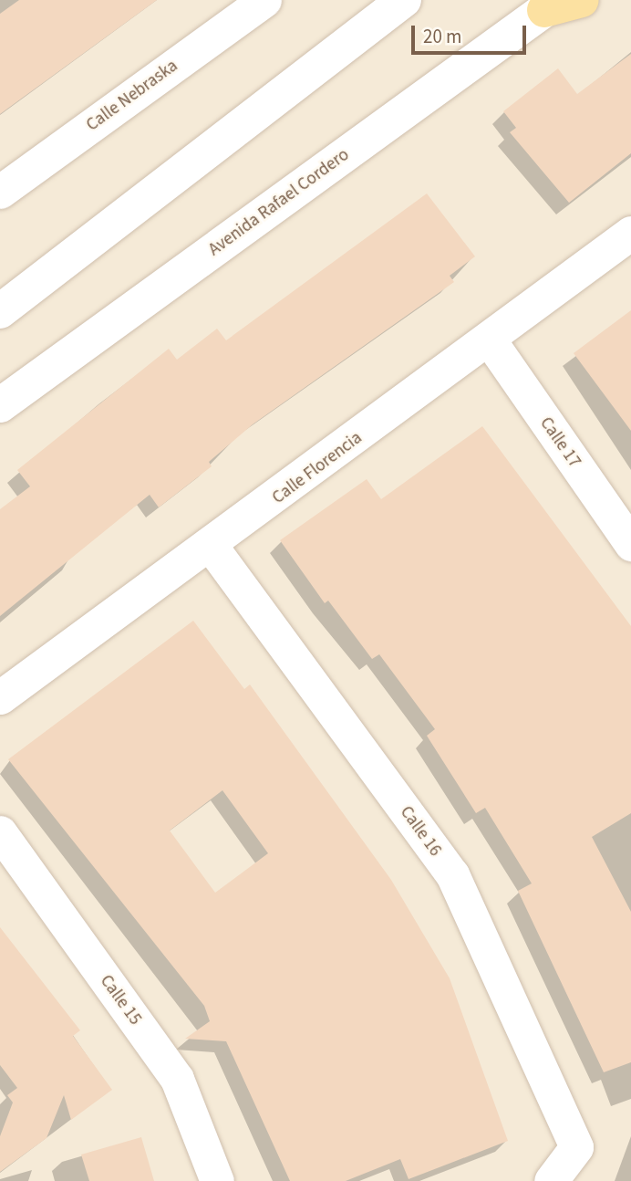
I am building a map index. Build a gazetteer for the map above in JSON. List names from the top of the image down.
{
  "streets": {
    "main road": ["Avenida Rafael Cordero"],
    "street": [
      "Calle Nebraska",
      "Calle 17",
      "Calle Florencia",
      "Calle 16",
      "Calle 15"
    ]
  },
  "crossings": [
    ["Calle 17", "Calle Florencia"],
    ["Calle Florencia", "Calle 16"]
  ],
  "scale_bar": "20 m"
}
